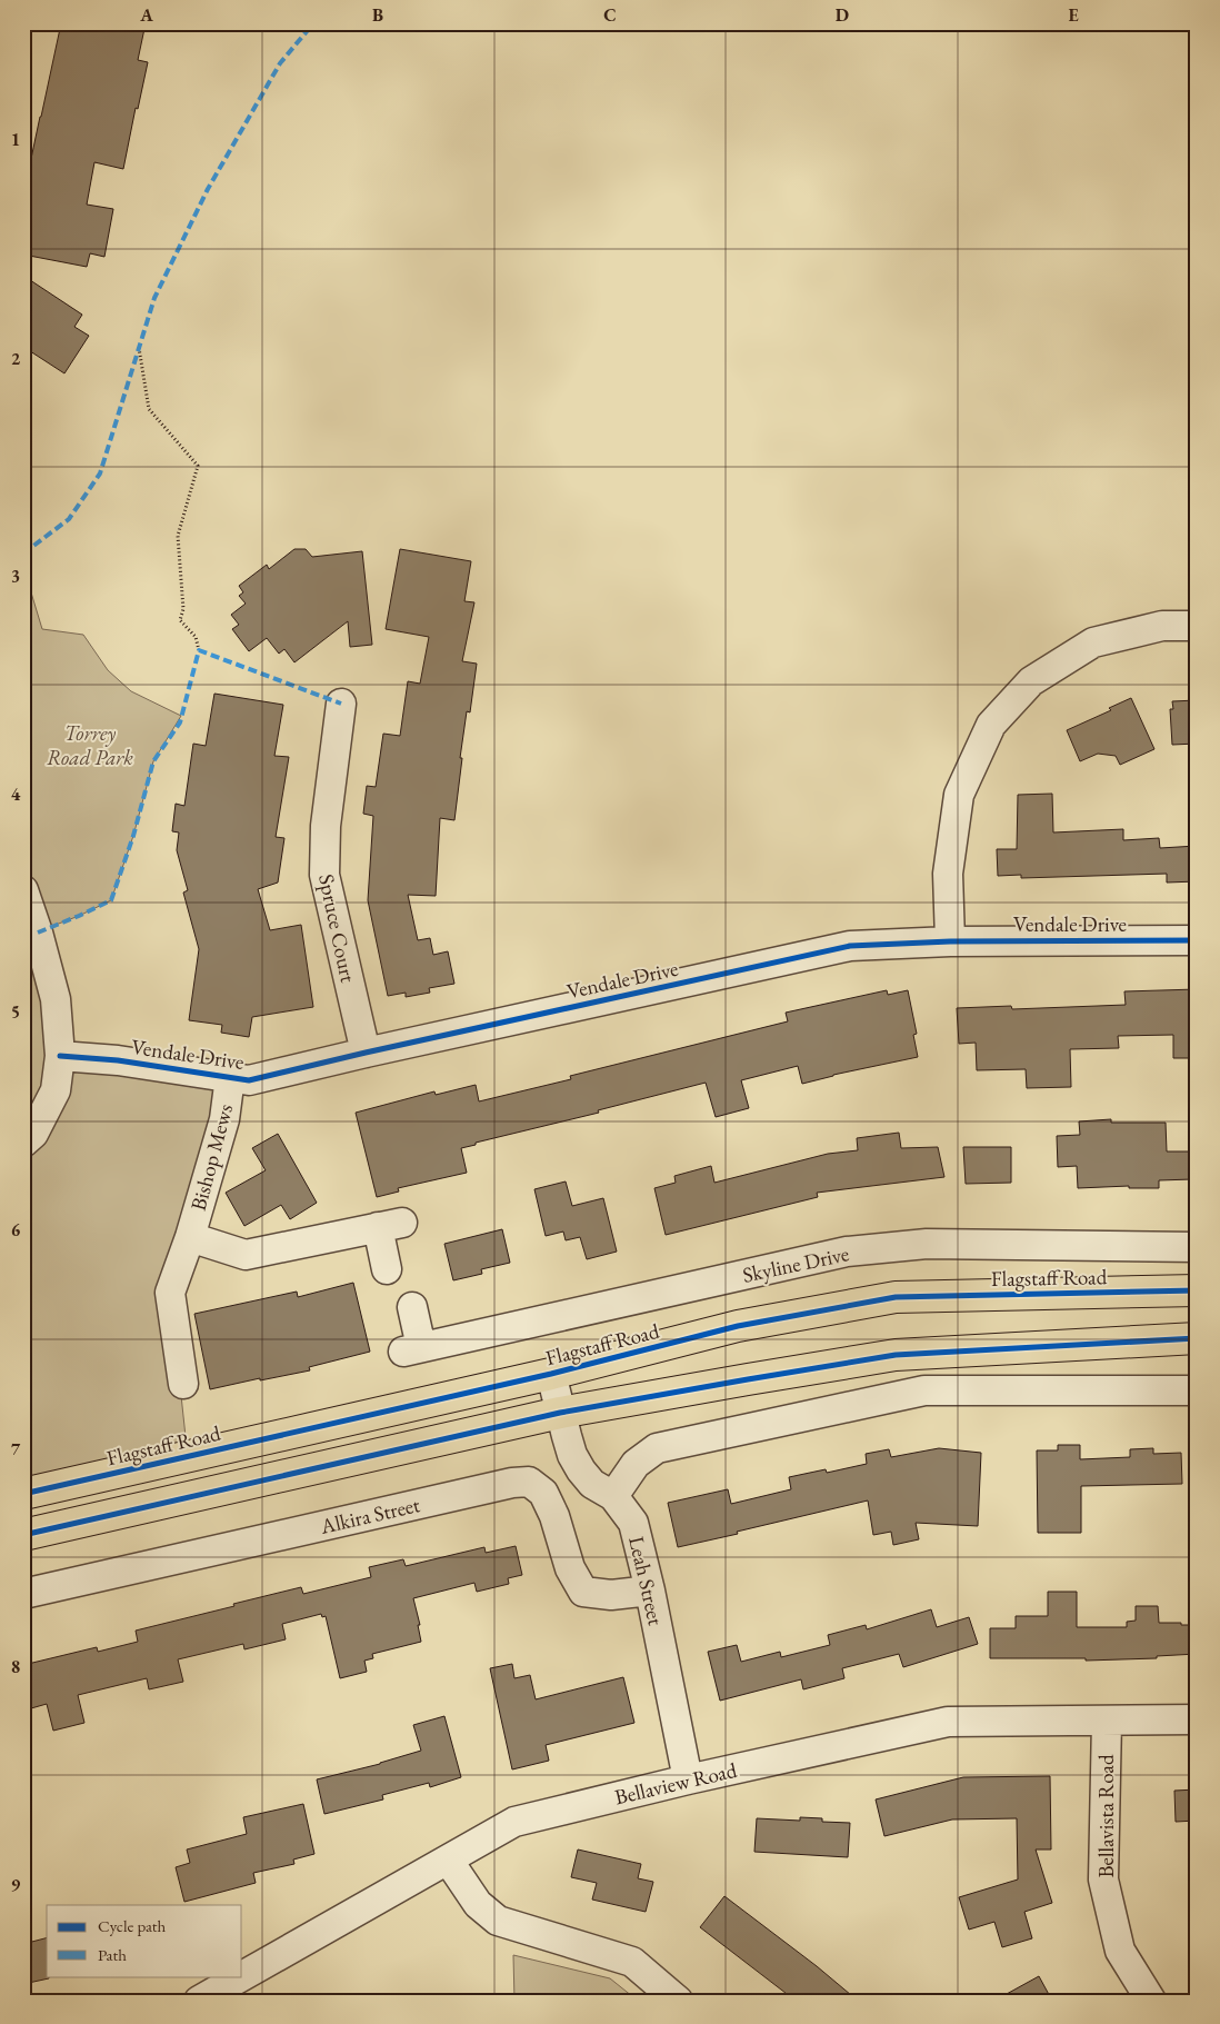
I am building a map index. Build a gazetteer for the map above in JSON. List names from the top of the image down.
{
  "streets": {
    "main road": ["Flagstaff Road"],
    "street": [
      "Vendale Drive",
      "Spruce Court",
      "Bishop Mews",
      "Skyline Drive",
      "Alkira Street",
      "Leah Street",
      "Bellaview Road",
      "Bellavista Road"
    ]
  },
  "crossings": [
    ["Vendale Drive", "Spruce Court"],
    ["Vendale Drive", "Bishop Mews"],
    ["Flagstaff Road", "Leah Street"],
    ["Alkira Street", "Leah Street"],
    ["Leah Street", "Bellaview Road"],
    ["Bellaview Road", "Bellavista Road"]
  ],
  "parks": ["Torrey Road Park"],
  "legend": ["Cycle path", "Path"],
  "grid": {
    "columns": [
      "A",
      "B",
      "C",
      "D",
      "E"
    ],
    "rows": [
      "1",
      "2",
      "3",
      "4",
      "5",
      "6",
      "7",
      "8",
      "9"
    ]
  }
}
